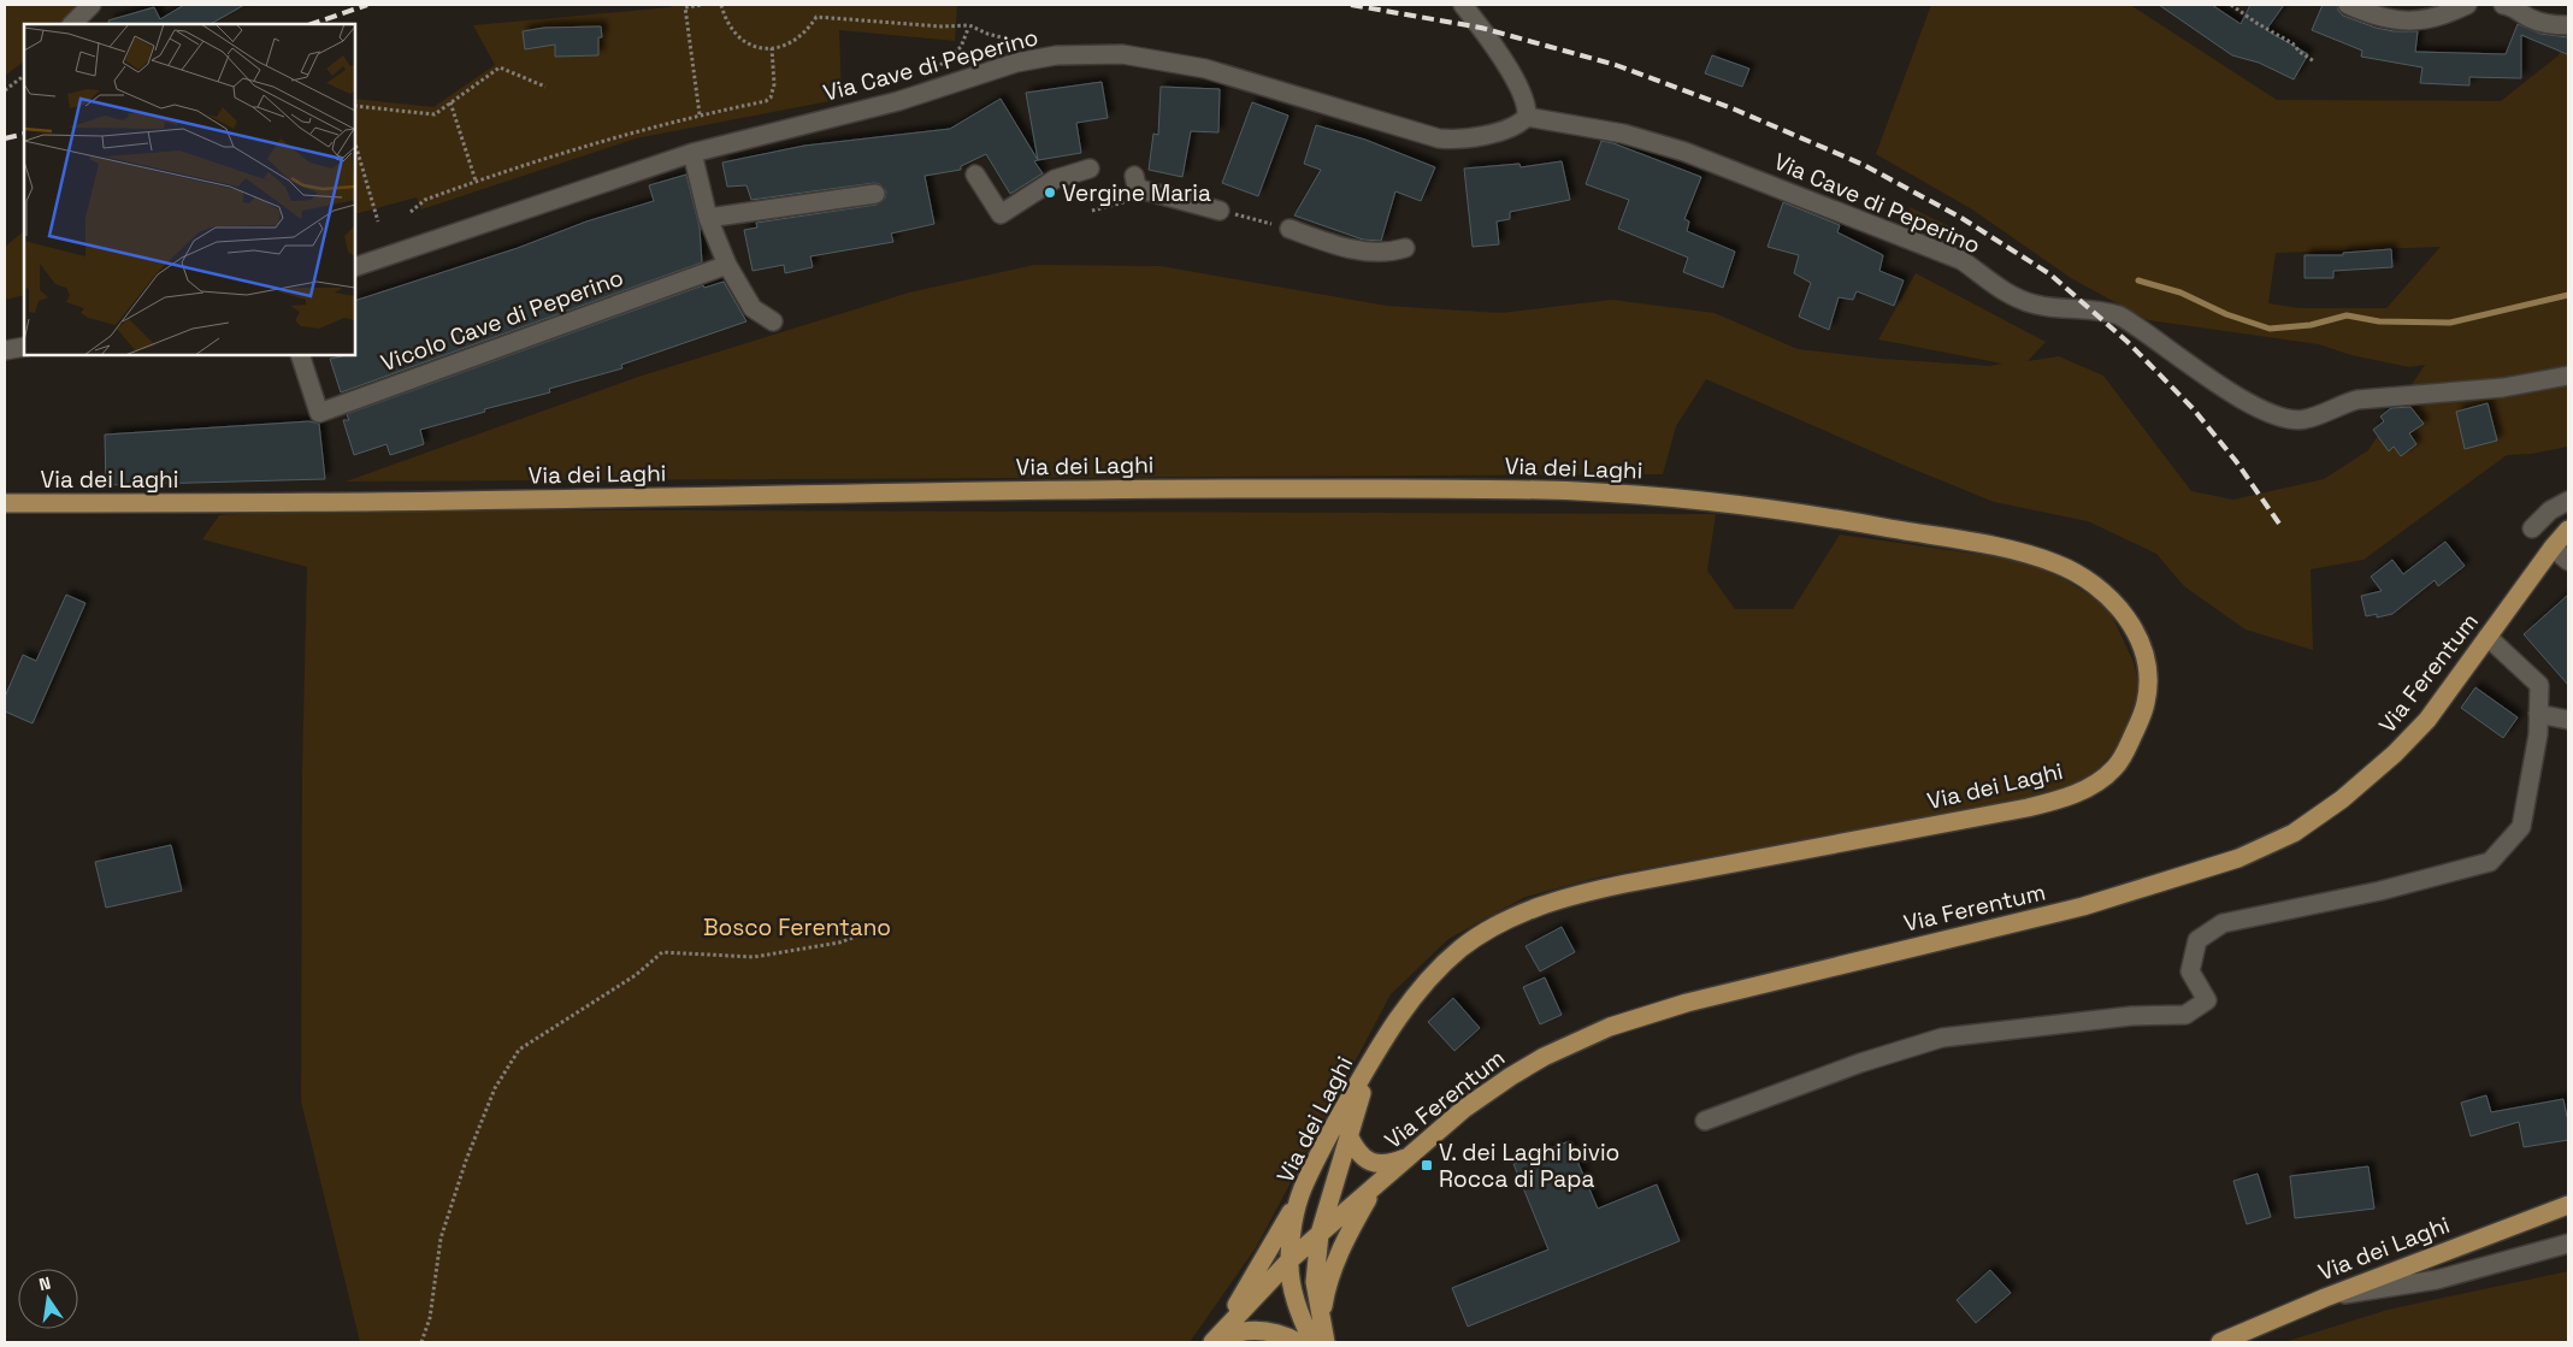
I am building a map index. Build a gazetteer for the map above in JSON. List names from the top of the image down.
{
  "streets": {
    "main road": ["Via dei Laghi", "Via Ferentum"],
    "street": ["Via Cave di Peperino", "Vicolo Cave di Peperino"]
  },
  "crossings": [
    ["Via dei Laghi", "Via Ferentum"]
  ],
  "parks": ["Bosco Ferentano"],
  "places": {
    "other": ["Vergine Maria"],
    "transit": ["V. dei Laghi bivio Rocca di Papa"]
  },
  "north": "top"
}
